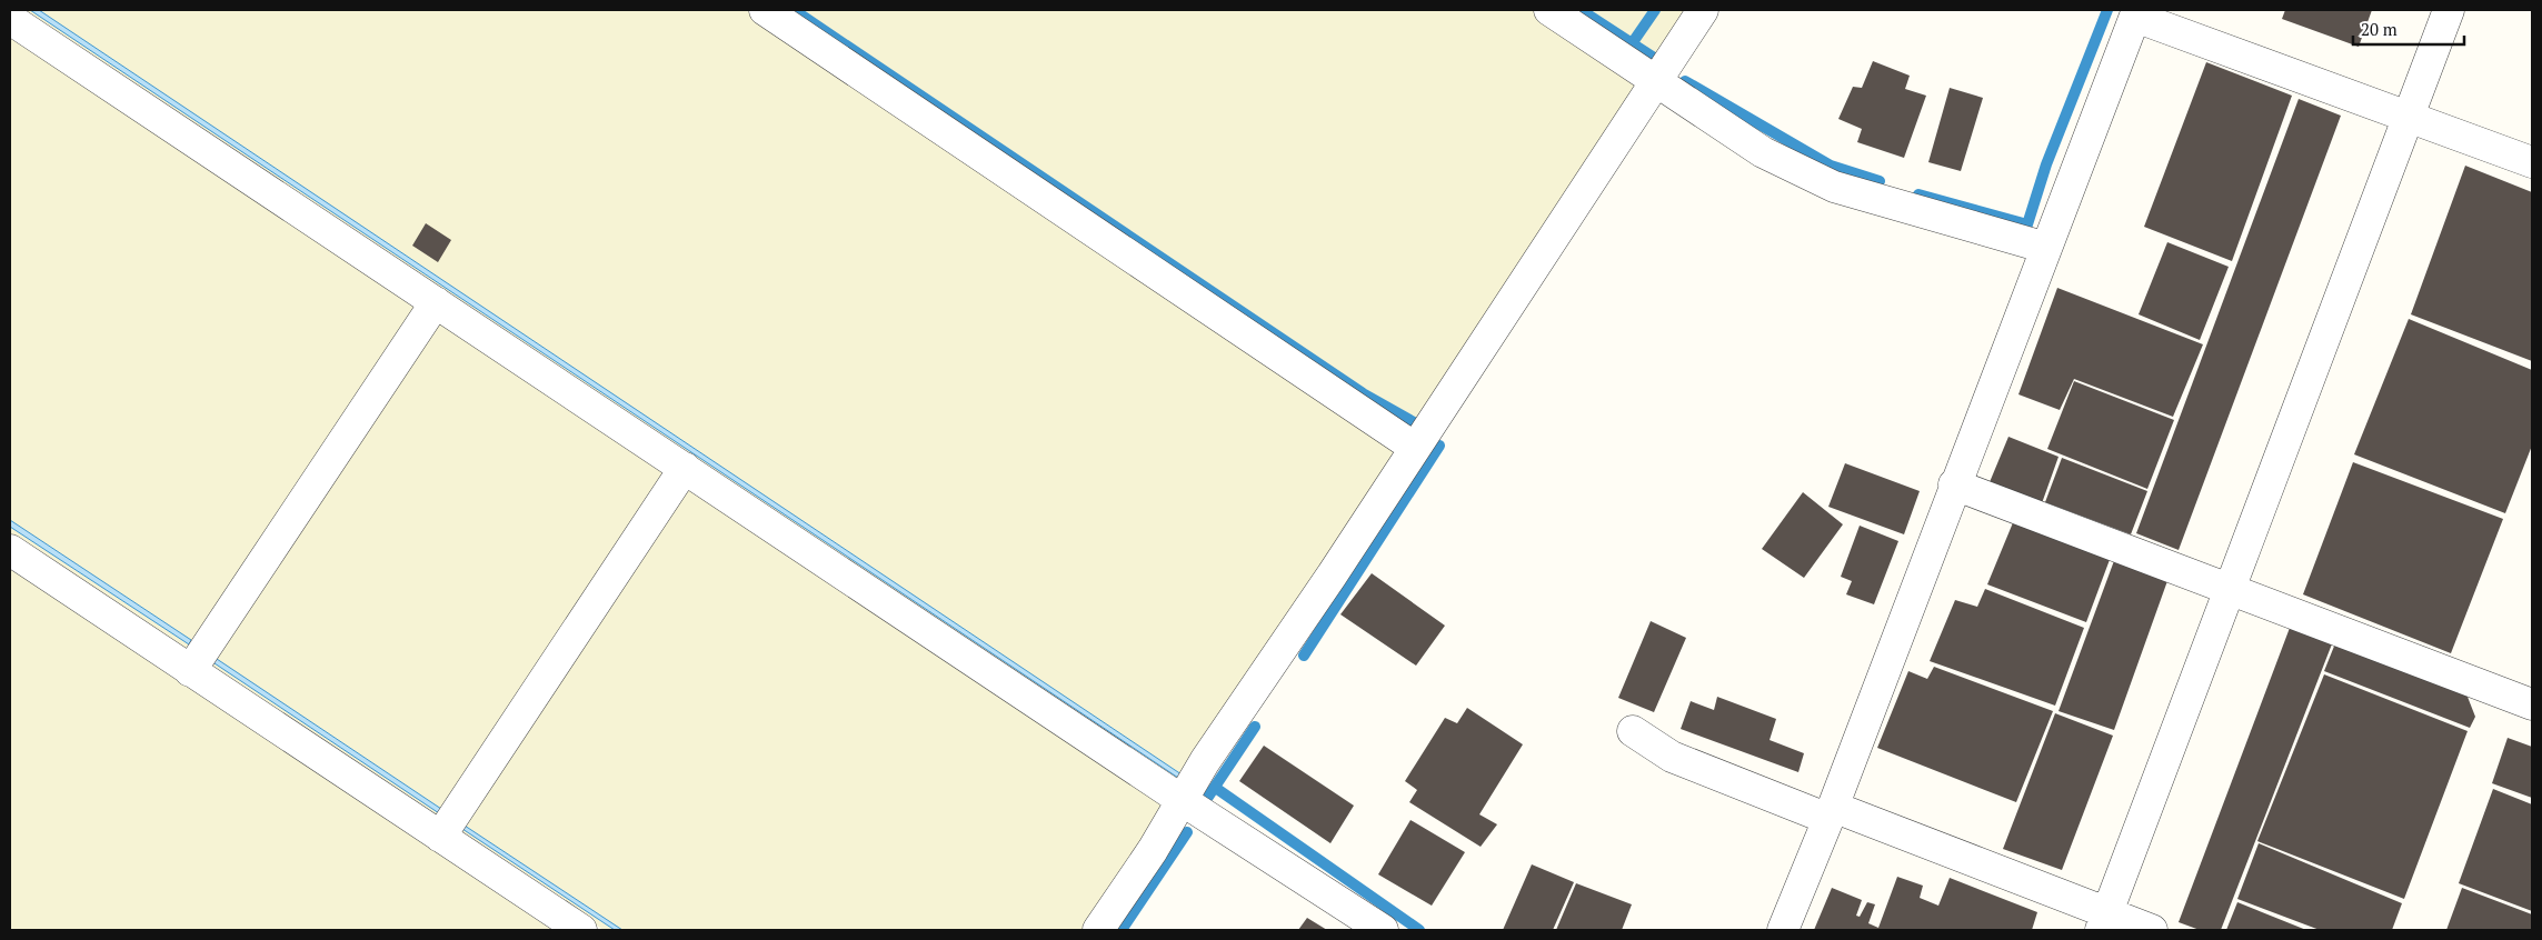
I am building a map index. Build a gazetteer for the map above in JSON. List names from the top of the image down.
{
  "scale_bar": "20 m"
}
